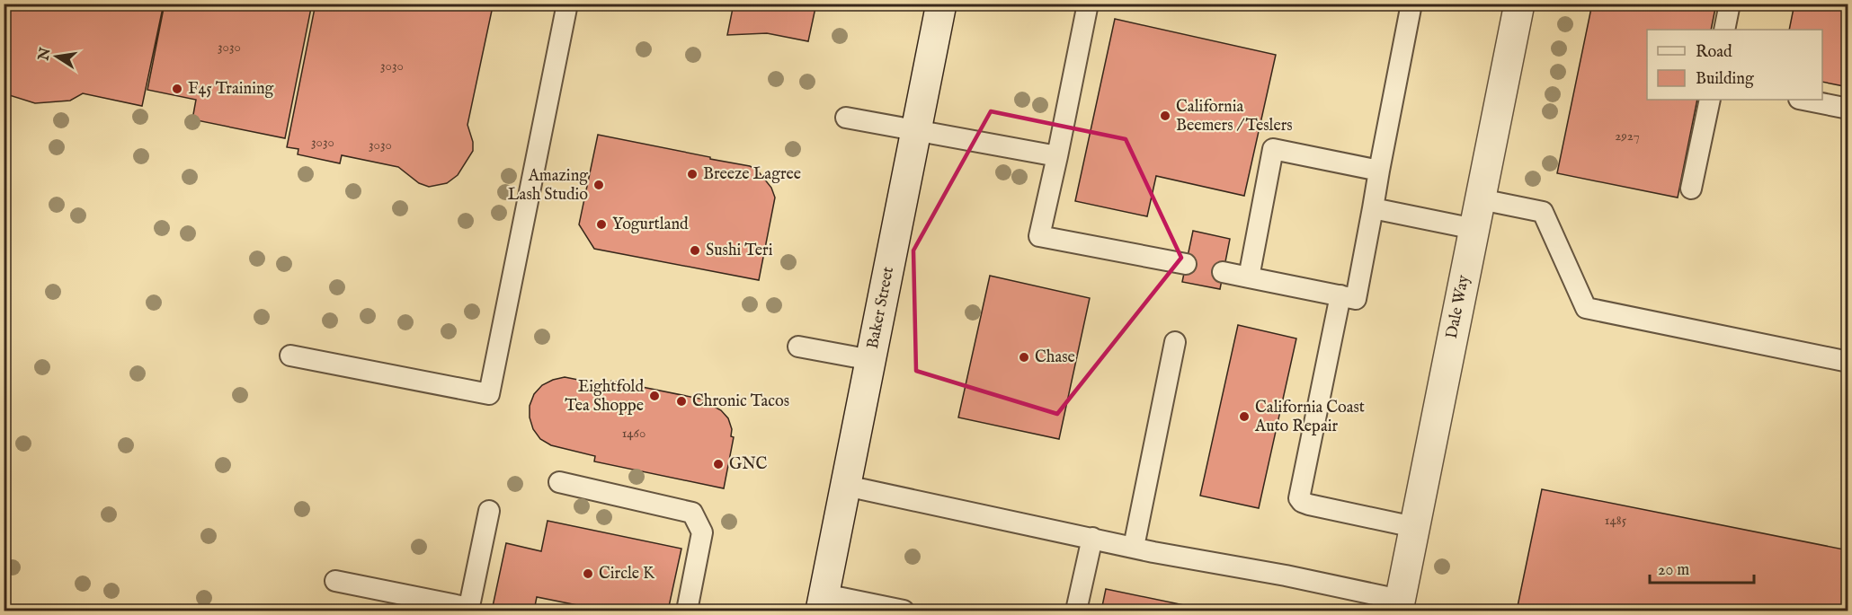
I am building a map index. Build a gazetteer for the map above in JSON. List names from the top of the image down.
{
  "streets": {
    "street": ["Dale Way", "Baker Street"]
  },
  "places": [
    "F45 Training",
    "California Beemers / Teslers",
    "Breeze Lagree",
    "Amazing Lash Studio",
    "Yogurtland",
    "Sushi Teri",
    "Chase",
    "Eightfold Tea Shoppe",
    "Chronic Tacos",
    "California Coast Auto Repair",
    "GNC",
    "Circle K"
  ],
  "house_numbers": [
    "3030",
    "3030",
    "2927",
    "3030",
    "3030",
    "1460",
    "1485"
  ],
  "legend": ["Road", "Building"],
  "scale_bar": "20 m",
  "north": "left"
}
